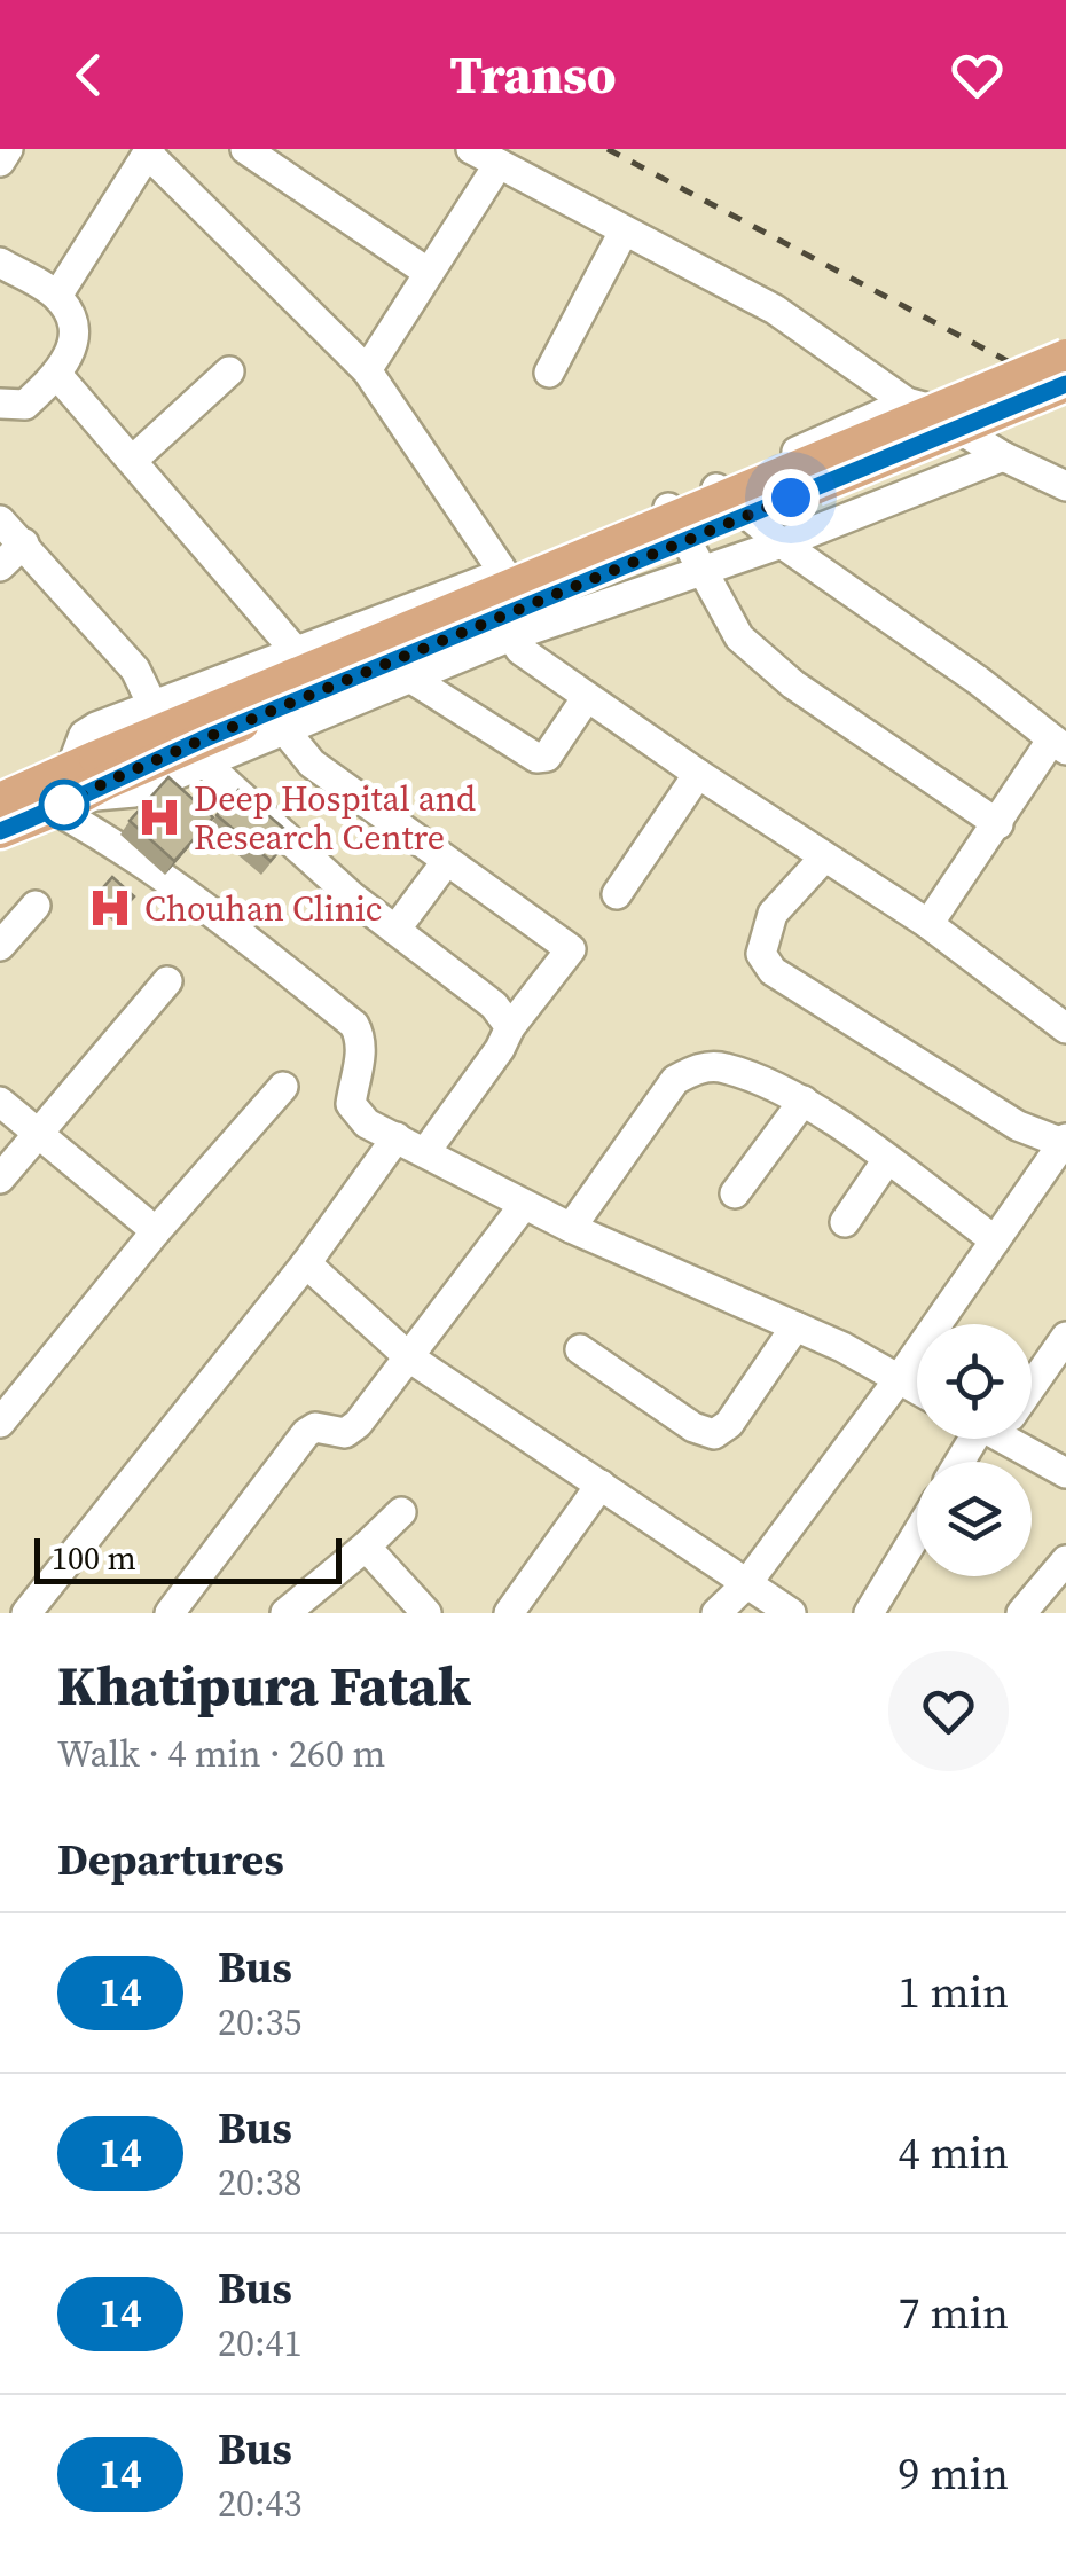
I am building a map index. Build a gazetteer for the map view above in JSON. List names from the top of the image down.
{
  "places": {
    "hospital": ["Deep Hospital and Research Centre", "Chouhan Clinic"]
  },
  "lines": ["bus line 14"],
  "scale_bar": "100 m",
  "page": {
    "header": "Transo",
    "scale": "100 m",
    "heading": [
      ["Khatipura Fatak", "Walk · 4 min · 260 m"],
      "Departures"
    ],
    "list": [
      {
        "mark": "14",
        "name": "Bus",
        "note": "20:35",
        "value": "1 min"
      },
      {
        "mark": "14",
        "name": "Bus",
        "note": "20:38",
        "value": "4 min"
      },
      {
        "mark": "14",
        "name": "Bus",
        "note": "20:41",
        "value": "7 min"
      },
      {
        "mark": "14",
        "name": "Bus",
        "note": "20:43",
        "value": "9 min"
      }
    ]
  }
}
